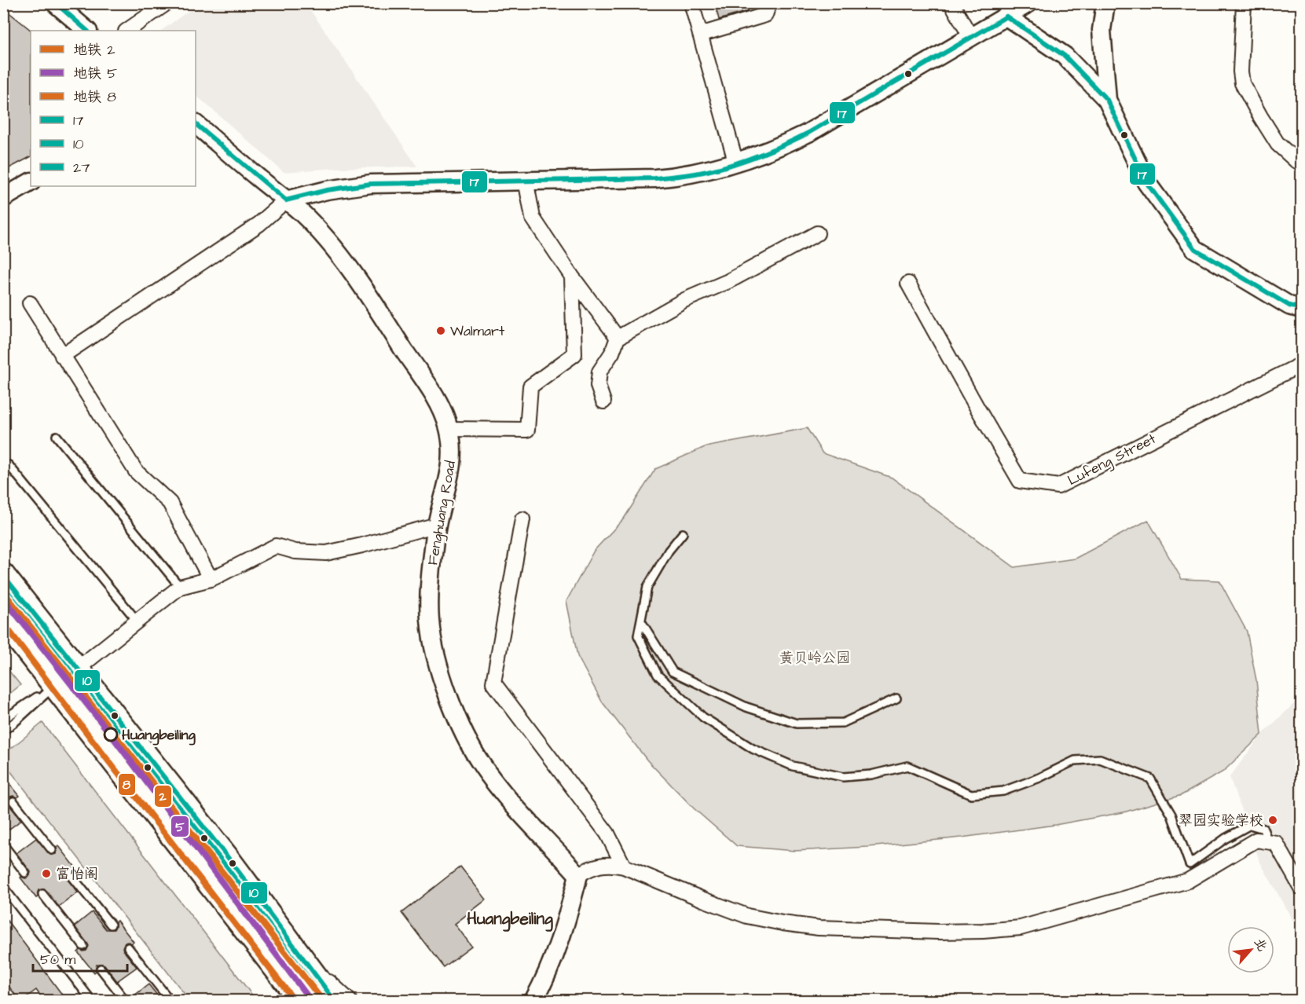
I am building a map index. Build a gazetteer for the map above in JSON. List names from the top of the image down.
{
  "streets": {
    "street": ["Lufeng Street", "Fenghuang Road"]
  },
  "districts": ["Huangbeiling"],
  "parks": ["黄贝岭公园"],
  "places": [
    "Walmart",
    "Huangbeiling",
    "翠园实验学校",
    "富怡阁"
  ],
  "lines": [
    "transit line 17",
    "transit line 10",
    "transit line 27",
    "metro line 2",
    "metro line 5",
    "metro line 8"
  ],
  "legend": [
    "地铁 2",
    "地铁 5",
    "地铁 8",
    "17",
    "10",
    "27"
  ],
  "scale_bar": "50 m",
  "north": "top right"
}
